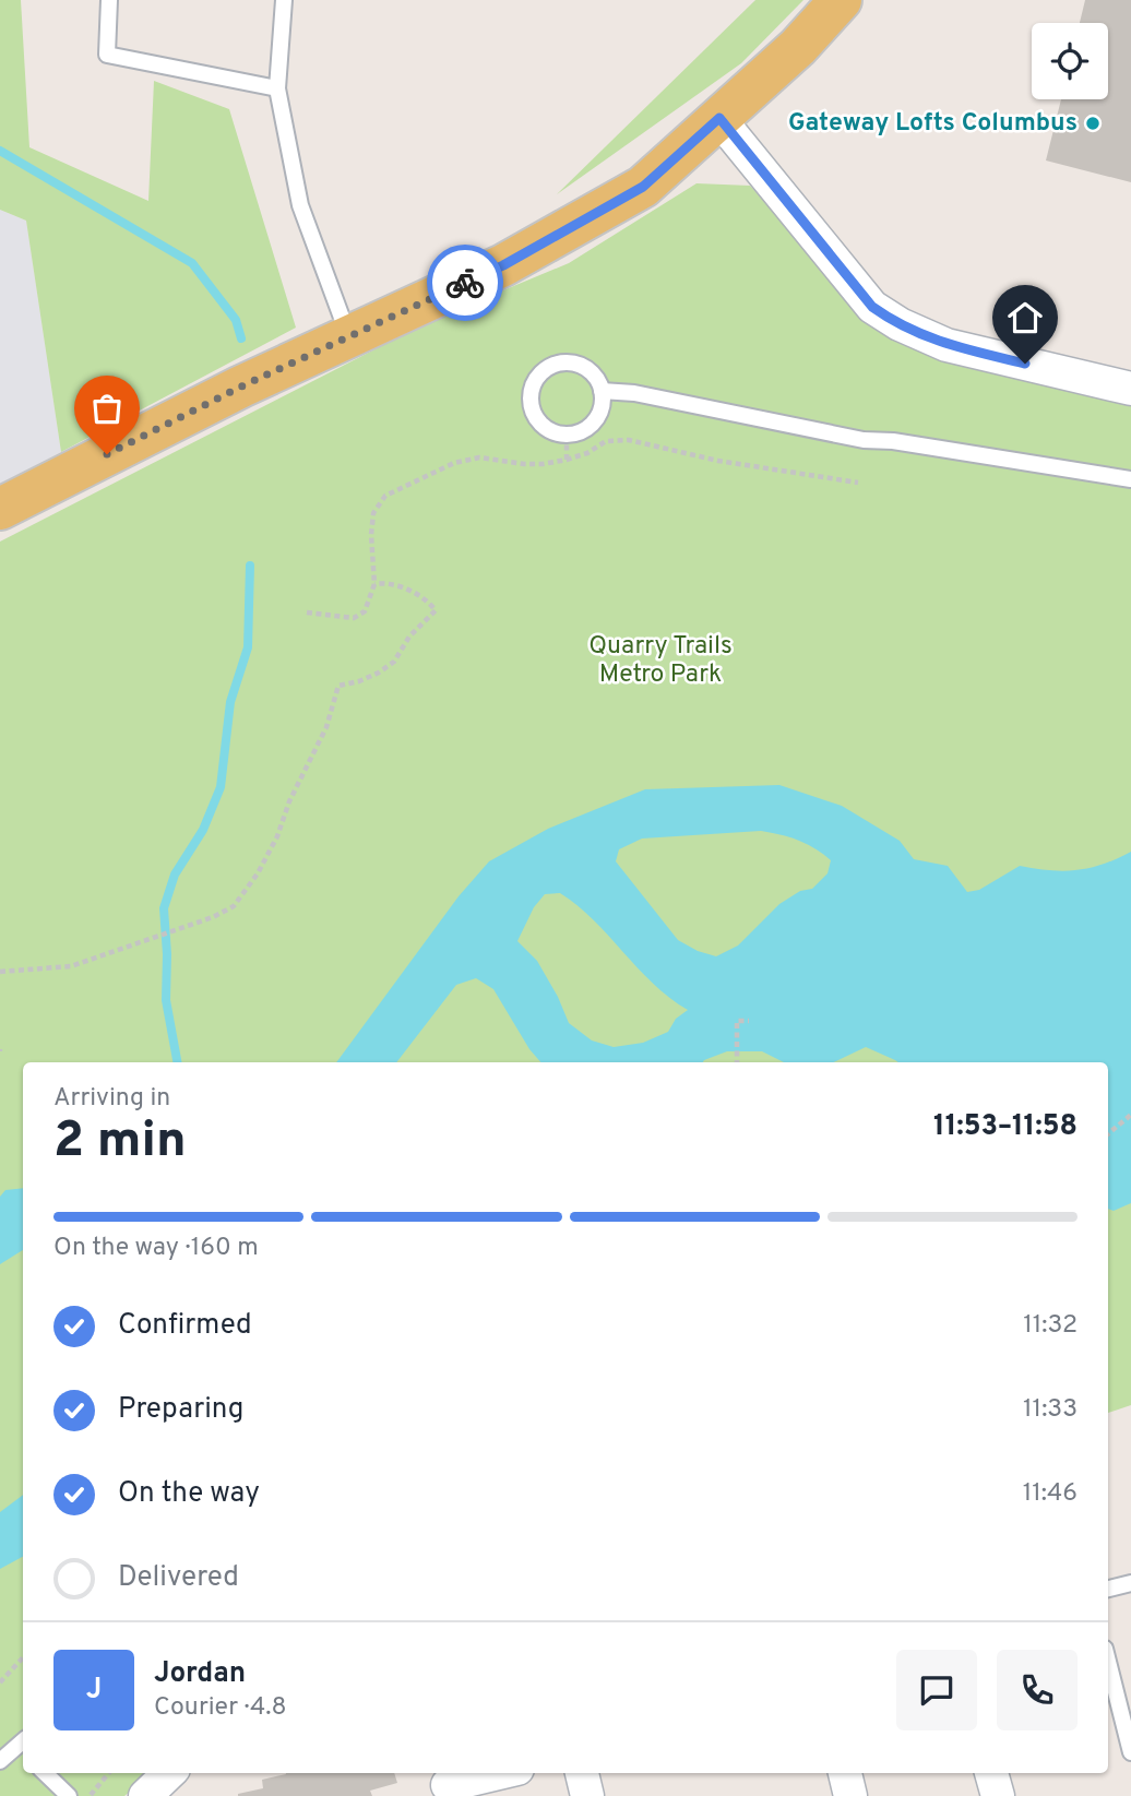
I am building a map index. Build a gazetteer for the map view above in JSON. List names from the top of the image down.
{
  "parks": ["Quarry Trails Metro Park"],
  "places": ["Gateway Lofts Columbus"],
  "page": {
    "heading": ["2 min", "Arriving in", "11:53–11:58"],
    "panel": ["Jordan", "Courier · 4.8"],
    "bar": "On the way · 160 m",
    "list": [
      ["Confirmed", "11:32"],
      ["Preparing", "11:33"],
      ["On the way", "11:46"],
      "Delivered"
    ],
    "round": "J"
  }
}
